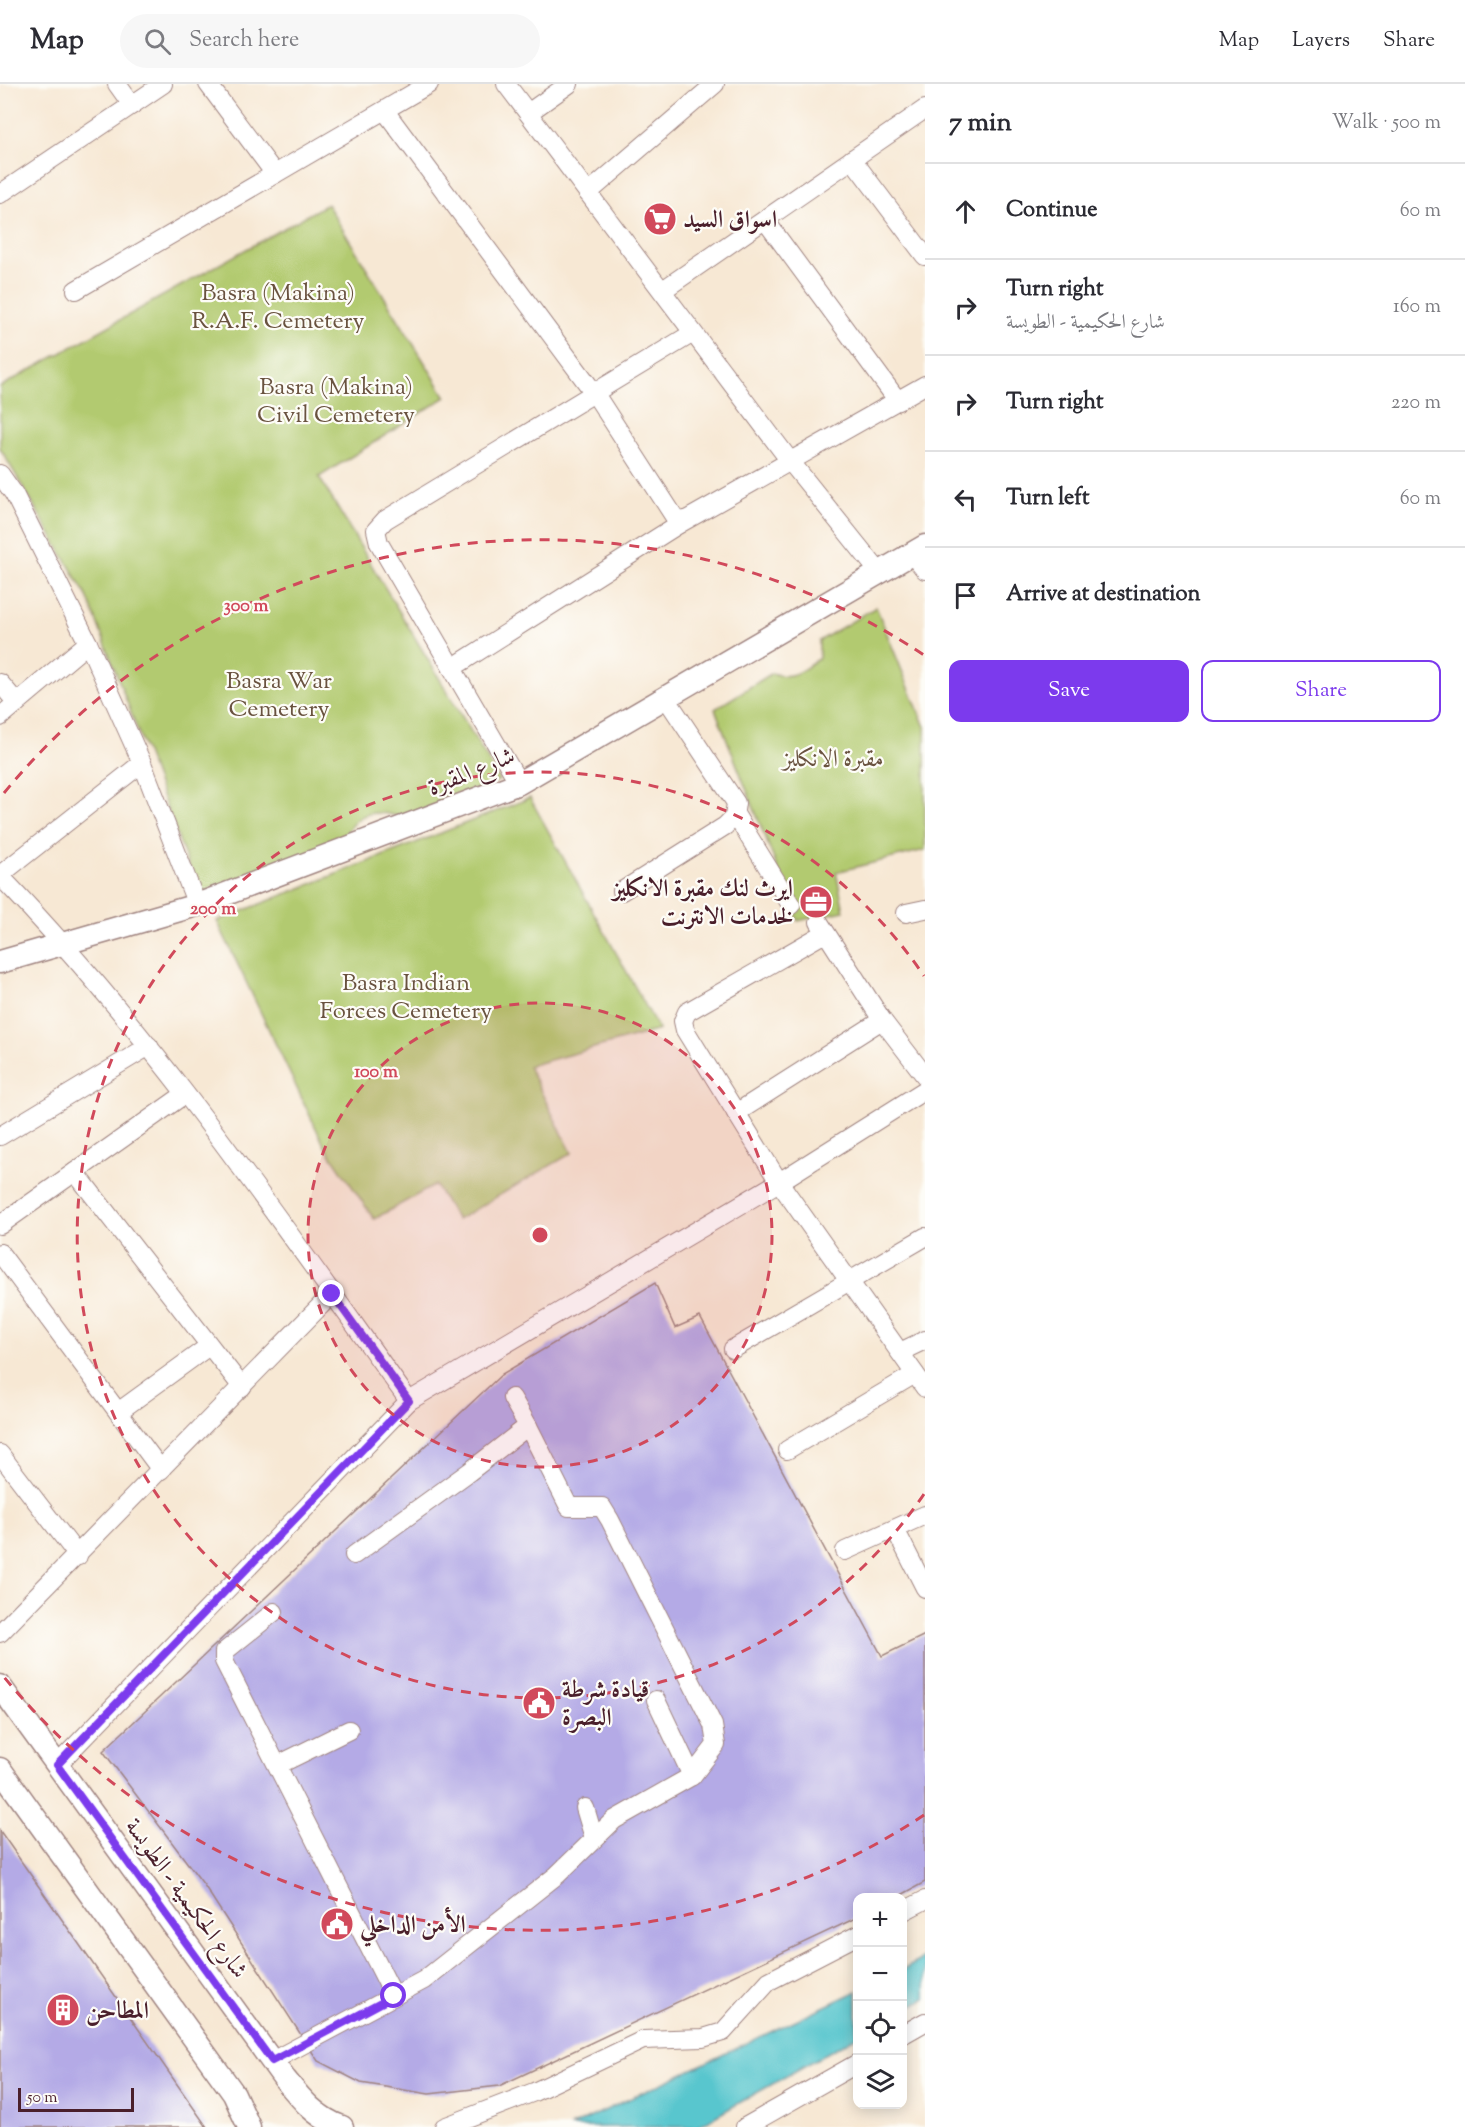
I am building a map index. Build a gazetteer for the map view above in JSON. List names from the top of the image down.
{
  "streets": {
    "main road": ["شارع المقبرة", "شارع الحكيمية - الطويسة"]
  },
  "parks": [
    "Basra (Makina) R.A.F. Cemetery",
    "Basra (Makina) Civil Cemetery",
    "Basra War Cemetery",
    "مقبرة الانكليز",
    "Basra Indian Forces Cemetery"
  ],
  "places": {
    "supermarket": ["اسواق السيد"],
    "office": ["ايرث لنك مقبرة الانكليز لخدمات الانترنت"],
    "public building": ["قيادة شرطة البصرة", "الأمن الداخلي"],
    "building": ["المطاحن"]
  },
  "scale_bar": "50 m",
  "page": {
    "header": "Map",
    "search": "Search here",
    "nav": ["Map", "Layers", "Share"],
    "heading": ["7 min", "Walk · 500 m"],
    "list": [
      ["Continue", "60 m"],
      ["Turn right", "شارع الحكيمية - الطويسة", "160 m"],
      ["Turn right", "220 m"],
      ["Turn left", "60 m"],
      "Arrive at destination"
    ],
    "buttons": ["Save", "Share"],
    "map_buttons": ["+", "−"],
    "scale": "50 m"
  },
  "rings": ["300 m", "200 m", "100 m"]
}
